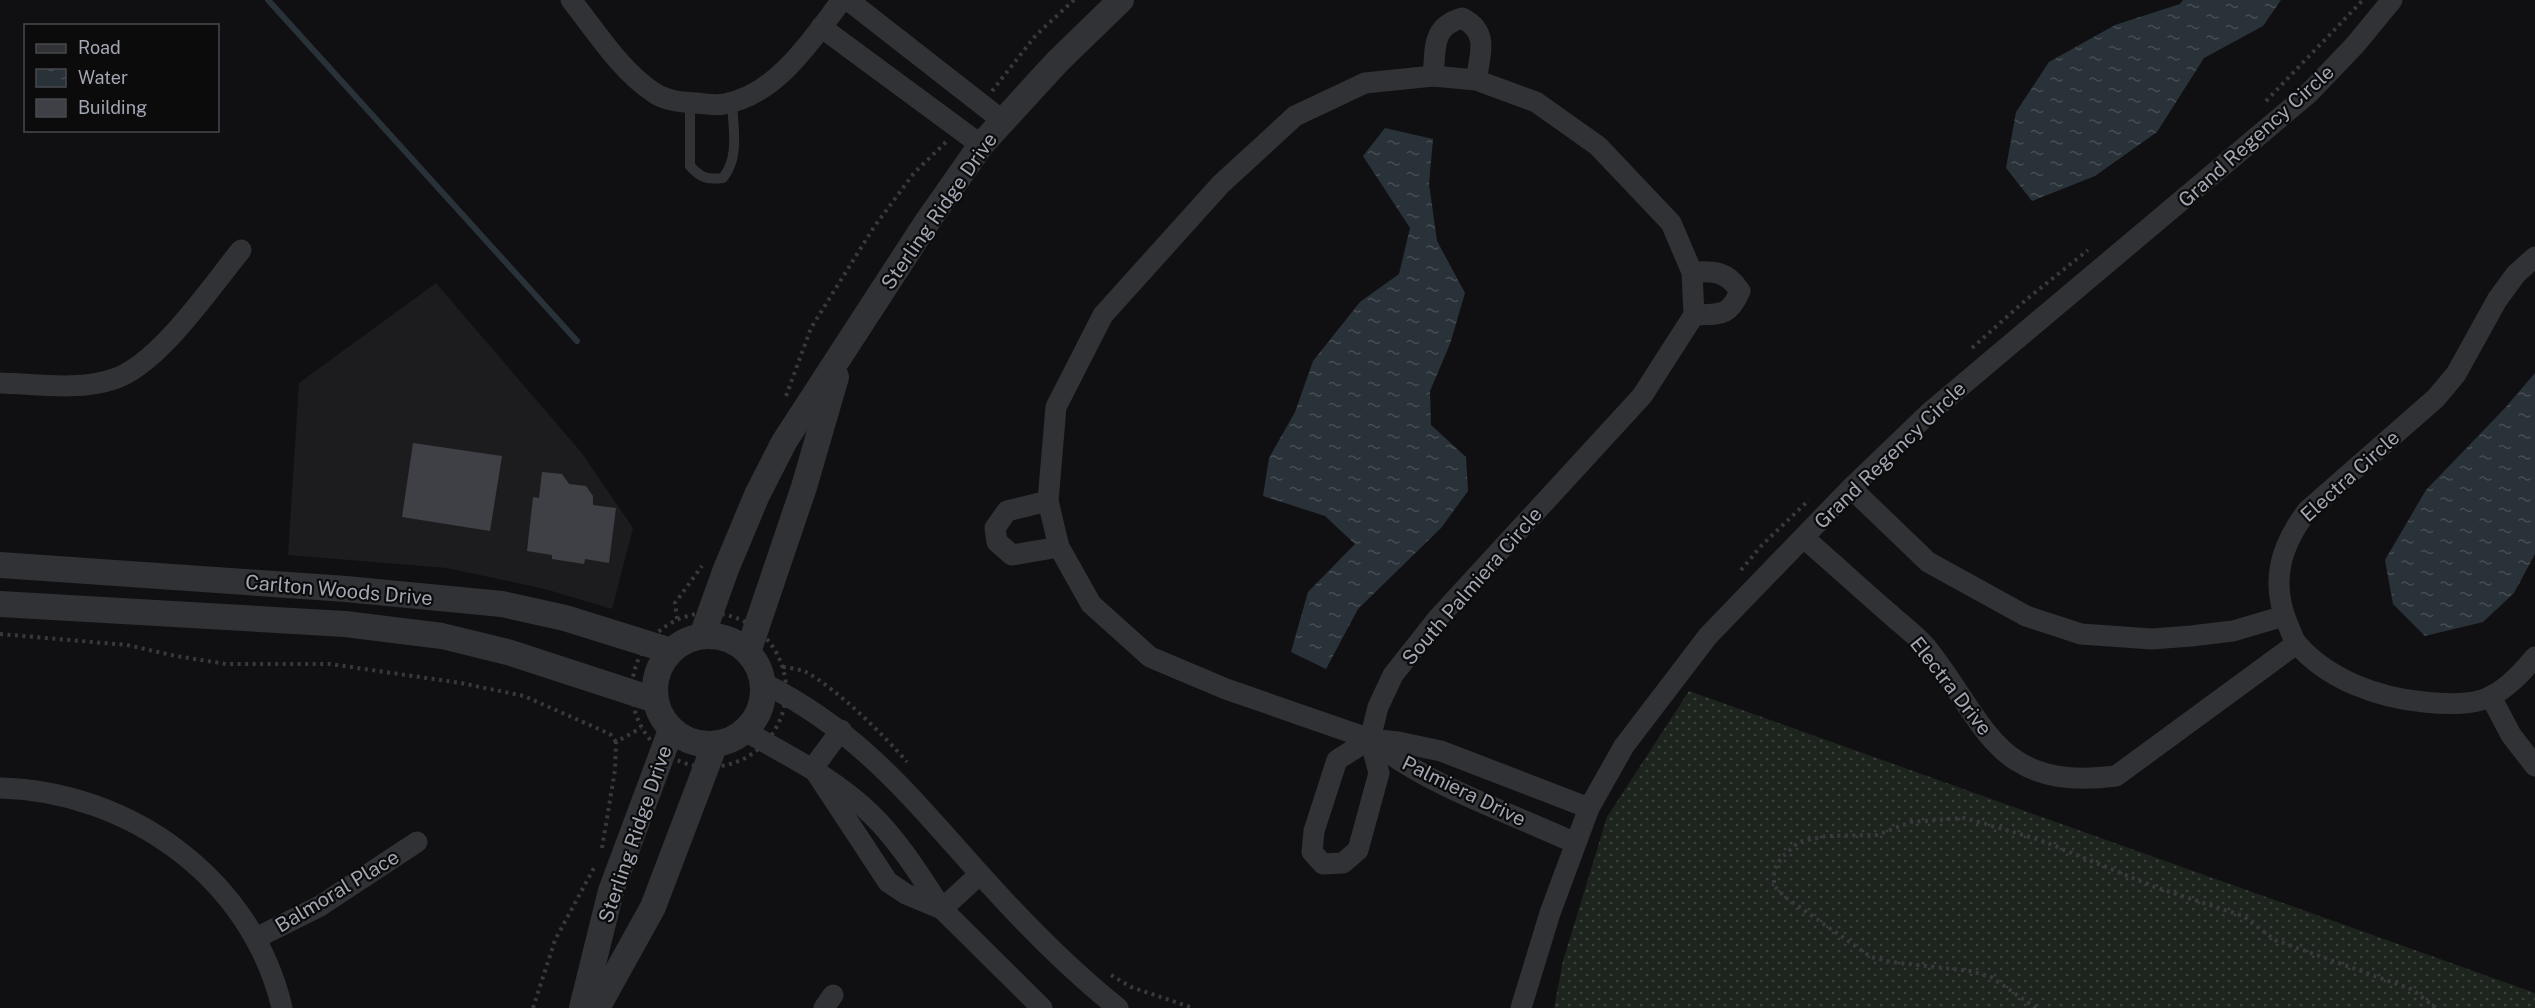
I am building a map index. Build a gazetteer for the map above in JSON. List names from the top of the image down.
{
  "streets": {
    "street": [
      "Grand Regency Circle",
      "Sterling Ridge Drive",
      "Electra Circle",
      "South Palmiera Circle",
      "Carlton Woods Drive",
      "Electra Drive",
      "Palmiera Drive",
      "Balmoral Place"
    ]
  },
  "crossings": [
    ["Grand Regency Circle", "Electra Drive"],
    ["Grand Regency Circle", "Palmiera Drive"],
    ["Sterling Ridge Drive", "Carlton Woods Drive"],
    ["Electra Circle", "Electra Drive"],
    ["South Palmiera Circle", "Palmiera Drive"]
  ],
  "legend": ["Road", "Water", "Building"]
}
